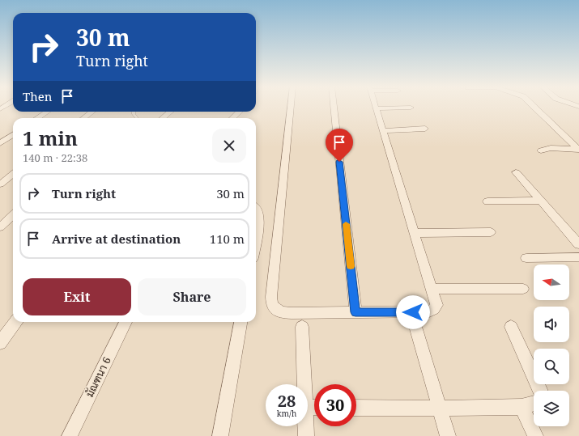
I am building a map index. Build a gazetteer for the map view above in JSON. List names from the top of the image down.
{
  "streets": {
    "street": ["มัณฑนา 6"]
  },
  "north": "left",
  "page": {
    "turn": ["30 m", "Turn right"],
    "then": "Then",
    "heading": ["1 min", "140 m · 22:38"],
    "list": [
      {
        "name": "Turn right",
        "value": "30 m"
      },
      {
        "name": "Arrive at destination",
        "value": "110 m"
      }
    ],
    "buttons": ["Exit", "Share"],
    "speed": "28 km/h",
    "limit": "30"
  }
}
